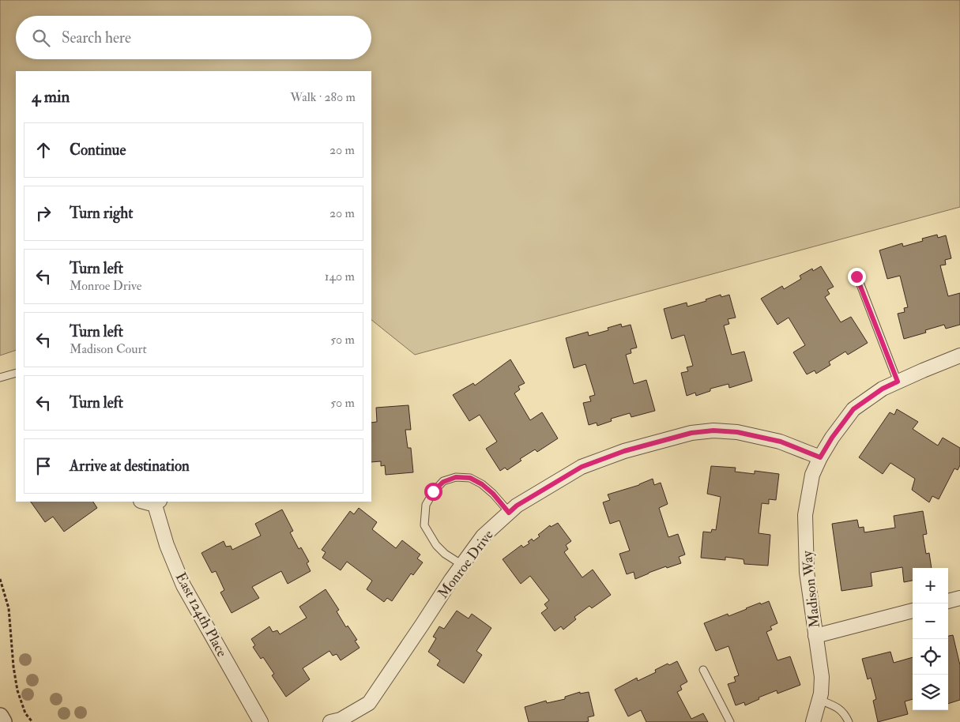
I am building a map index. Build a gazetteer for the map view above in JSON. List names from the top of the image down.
{
  "streets": {
    "street": ["Monroe Drive", "Madison Way", "East 124th Place"]
  },
  "crossings": [
    ["Monroe Drive", "Madison Way"]
  ],
  "page": {
    "search": "Search here",
    "heading": ["4 min", "Walk · 280 m"],
    "list": [
      ["Continue", "20 m"],
      ["Turn right", "20 m"],
      ["Turn left", "Monroe Drive", "140 m"],
      ["Turn left", "Madison Court", "50 m"],
      ["Turn left", "50 m"],
      "Arrive at destination"
    ],
    "map_buttons": ["+", "−"]
  }
}
